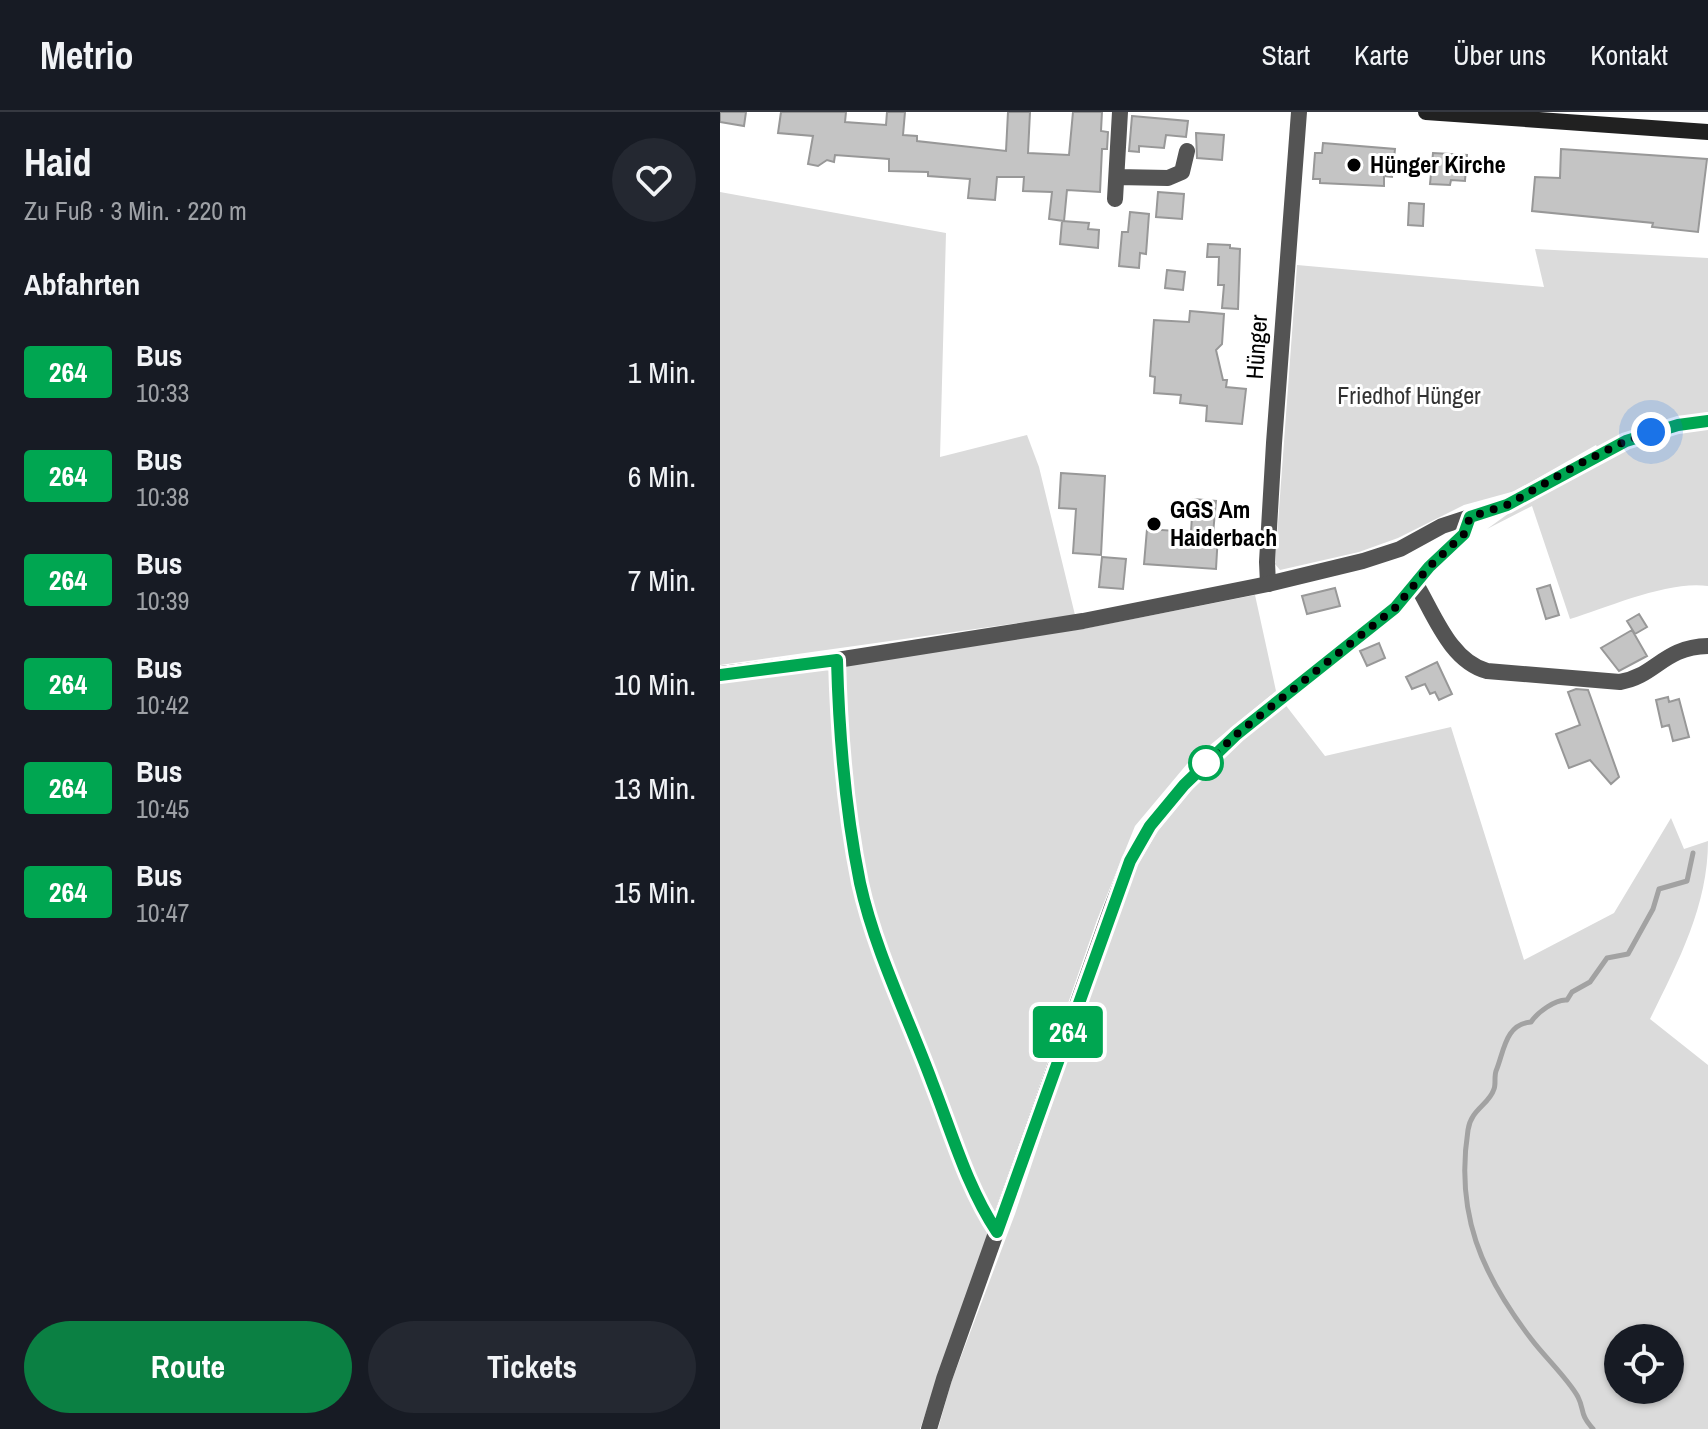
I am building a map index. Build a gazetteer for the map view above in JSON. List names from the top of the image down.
{
  "streets": {
    "street": ["Hünger"]
  },
  "parks": ["Friedhof Hünger"],
  "places": ["Hünger Kirche", "GGS Am Haiderbach"],
  "lines": ["bus line 264"],
  "page": {
    "header": "Metrio",
    "nav": [
      "Start",
      "Karte",
      "Über uns",
      "Kontakt"
    ],
    "heading": [
      ["Haid", "Zu Fuß · 3 Min. · 220 m"],
      "Abfahrten"
    ],
    "on_map": "264",
    "list": [
      {
        "mark": "264",
        "name": "Bus",
        "note": "10:33",
        "value": "1 Min."
      },
      {
        "mark": "264",
        "name": "Bus",
        "note": "10:38",
        "value": "6 Min."
      },
      {
        "mark": "264",
        "name": "Bus",
        "note": "10:39",
        "value": "7 Min."
      },
      {
        "mark": "264",
        "name": "Bus",
        "note": "10:42",
        "value": "10 Min."
      },
      {
        "mark": "264",
        "name": "Bus",
        "note": "10:45",
        "value": "13 Min."
      },
      {
        "mark": "264",
        "name": "Bus",
        "note": "10:47",
        "value": "15 Min."
      }
    ],
    "buttons": ["Route", "Tickets"]
  }
}
